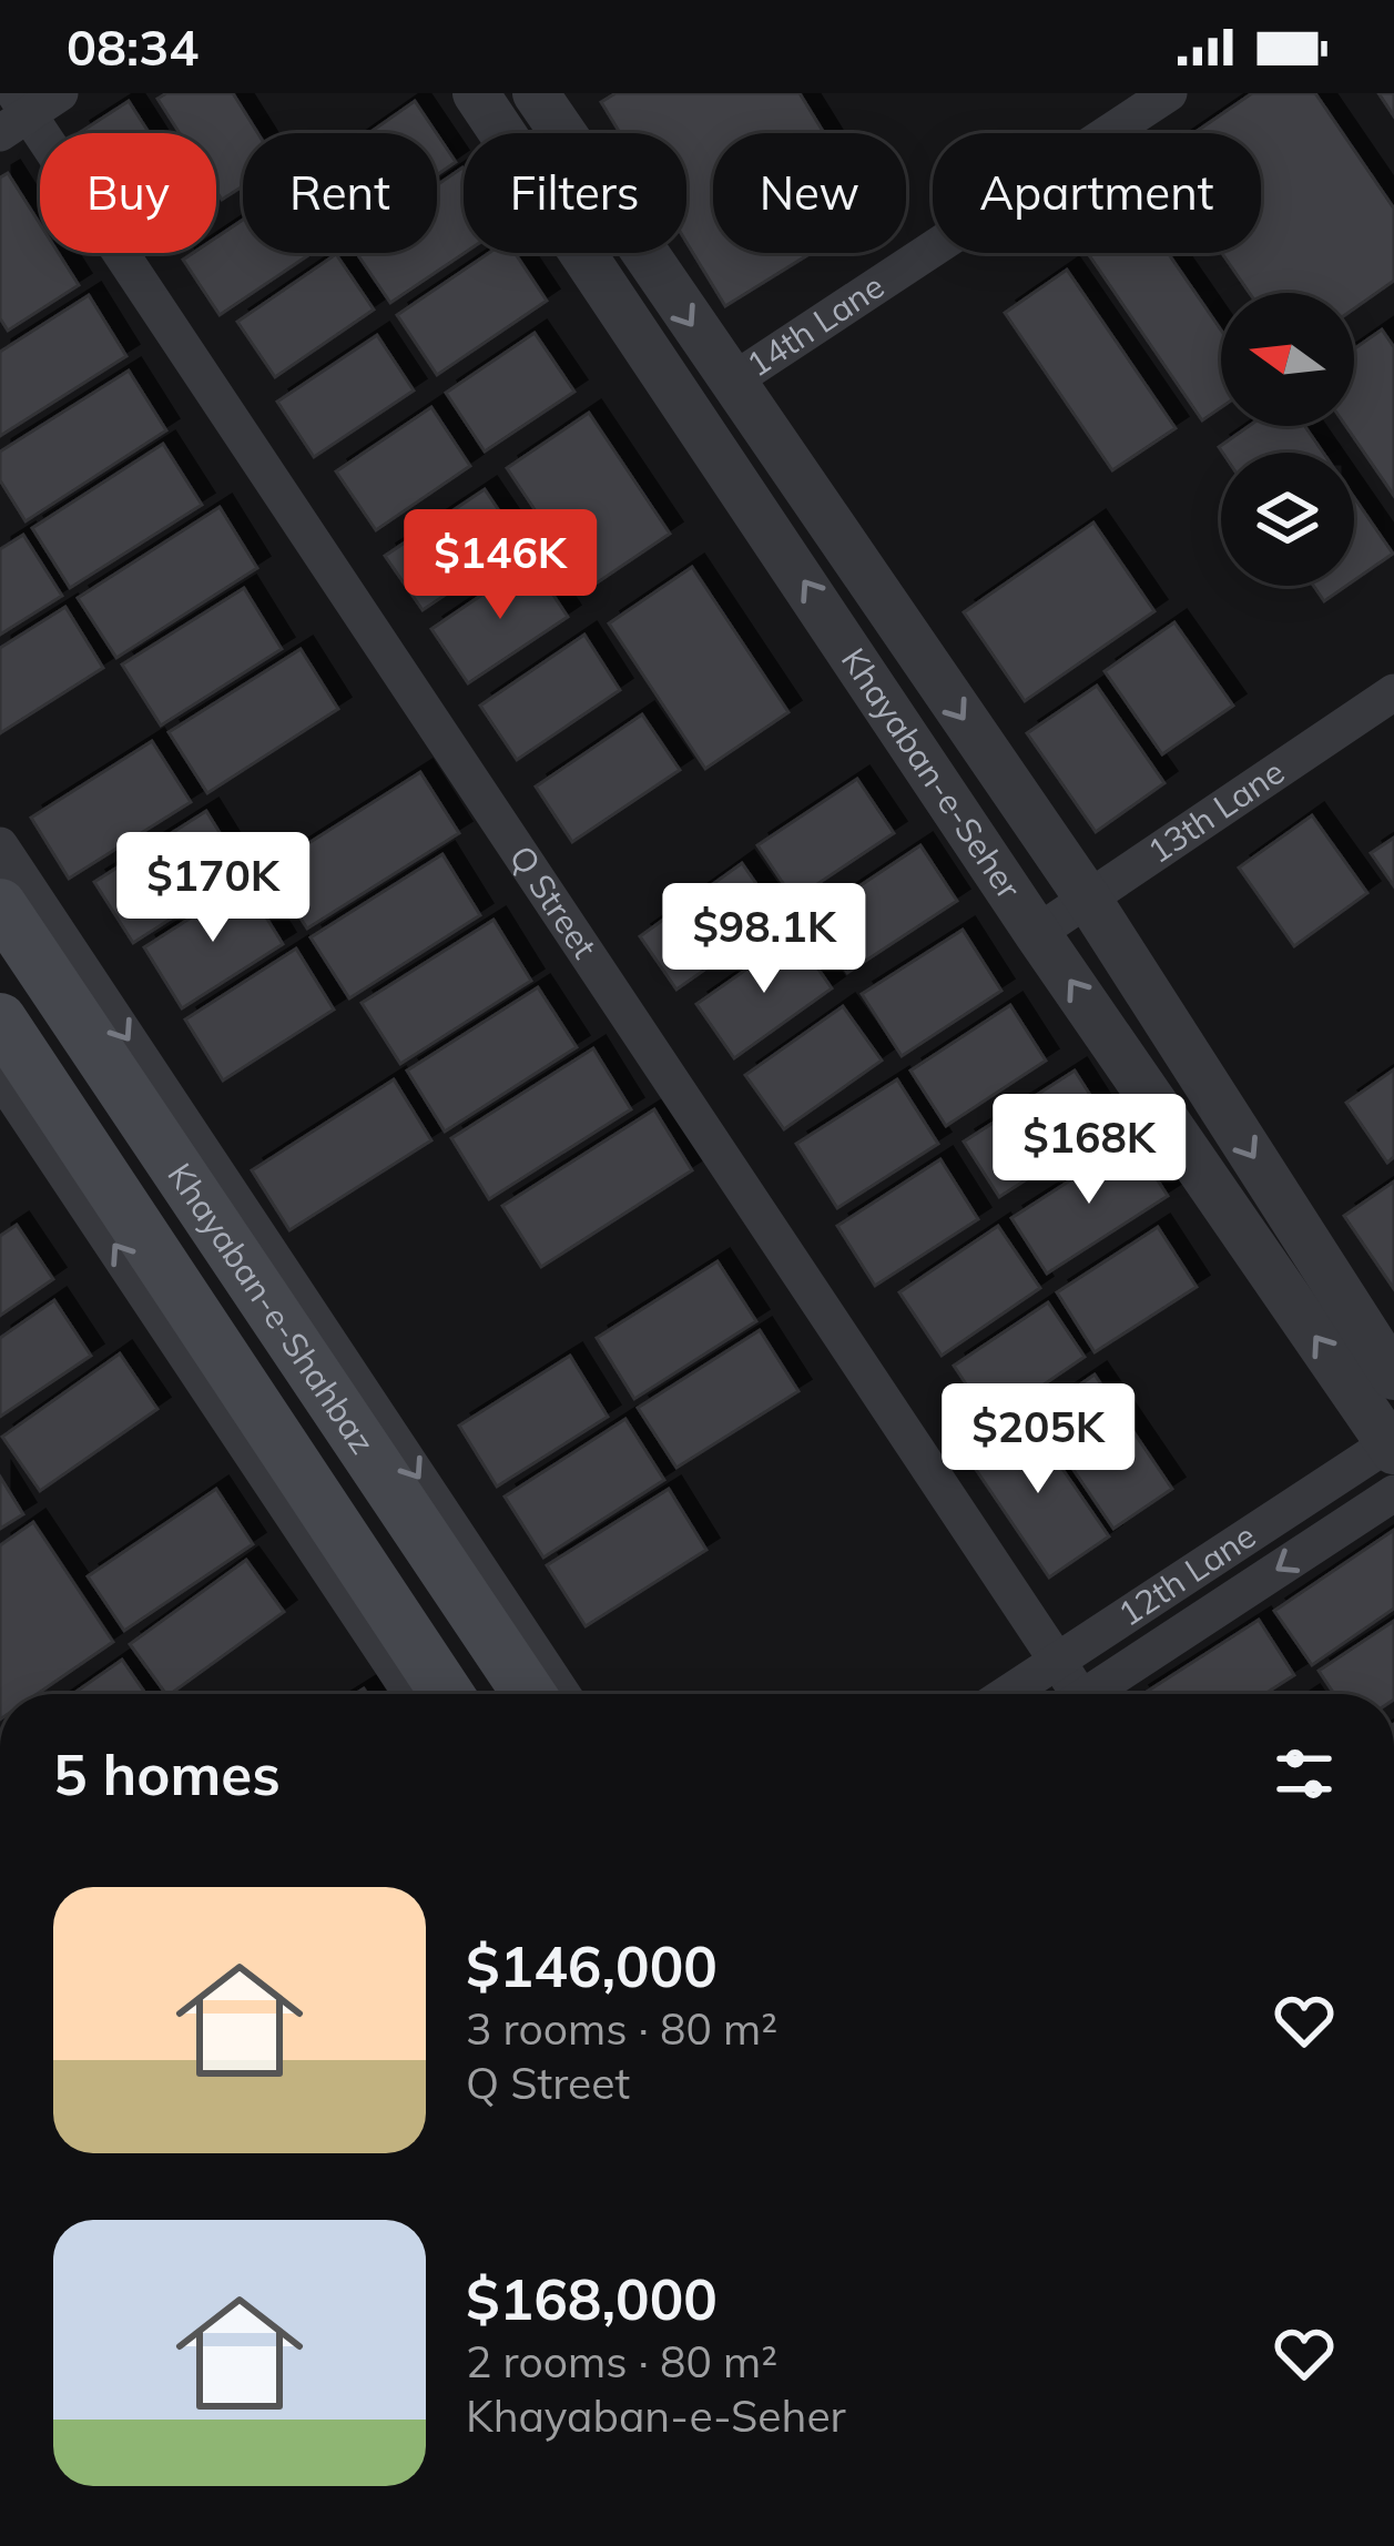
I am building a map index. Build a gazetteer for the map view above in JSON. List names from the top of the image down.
{
  "streets": {
    "main road": ["Khayaban-e-Shahbaz"],
    "street": [
      "14th Lane",
      "Khayaban-e-Seher",
      "13th Lane",
      "Q Street",
      "12th Lane"
    ]
  },
  "crossings": [
    ["14th Lane", "Khayaban-e-Seher"],
    ["Khayaban-e-Seher", "13th Lane"],
    ["Khayaban-e-Seher", "12th Lane"],
    ["Q Street", "12th Lane"]
  ],
  "north": "left",
  "page": {
    "status": "08:34",
    "chip": [
      "Buy",
      "Rent",
      "Filters",
      "New",
      "Apartment"
    ],
    "price": [
      "$146K",
      "$170K",
      "$98.1K",
      "$168K",
      "$205K"
    ],
    "heading": "5 homes",
    "list": [
      {
        "name": "$146,000",
        "note": "3 rooms · 80 m² · Q Street"
      },
      {
        "name": "$168,000",
        "note": "2 rooms · 80 m² · Khayaban-e-Seher"
      }
    ]
  }
}
